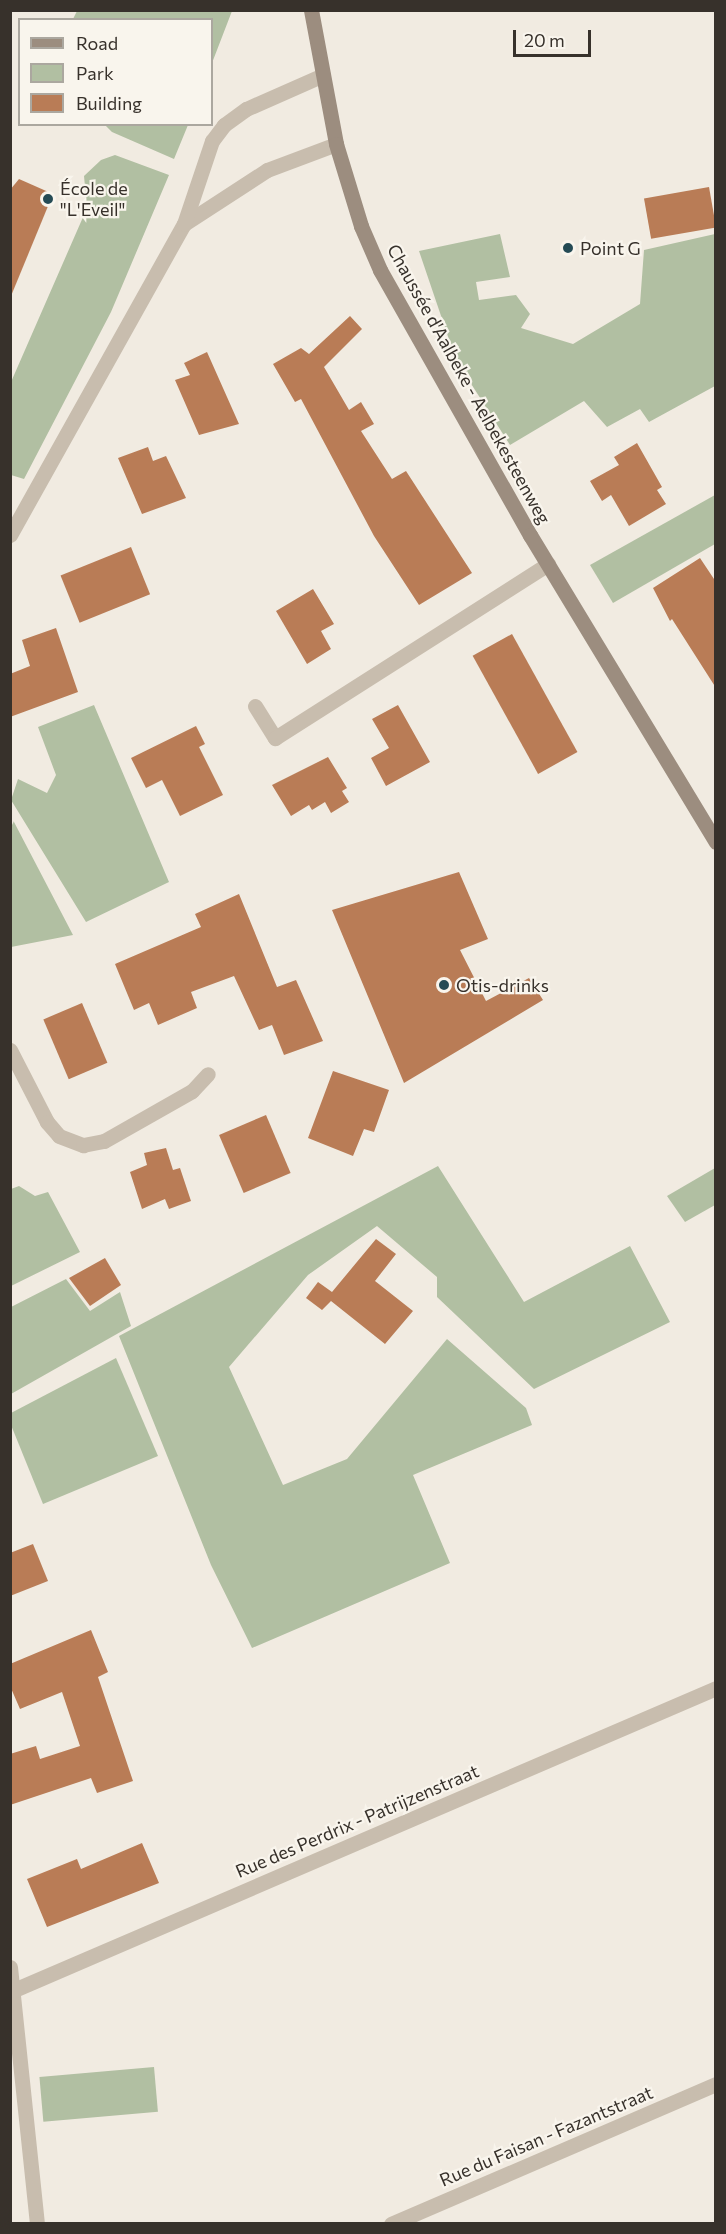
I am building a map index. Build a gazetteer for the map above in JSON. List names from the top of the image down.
{
  "streets": {
    "main road": ["Chaussée d'Aalbeke - Aelbekesteenweg"],
    "street": ["Rue des Perdrix - Patrijzenstraat", "Rue du Faisan - Fazantstraat"]
  },
  "places": ["École de \"L'Eveil\"", "Point G", "Otis-drinks"],
  "legend": ["Road", "Park", "Building"],
  "scale_bar": "20 m"
}
